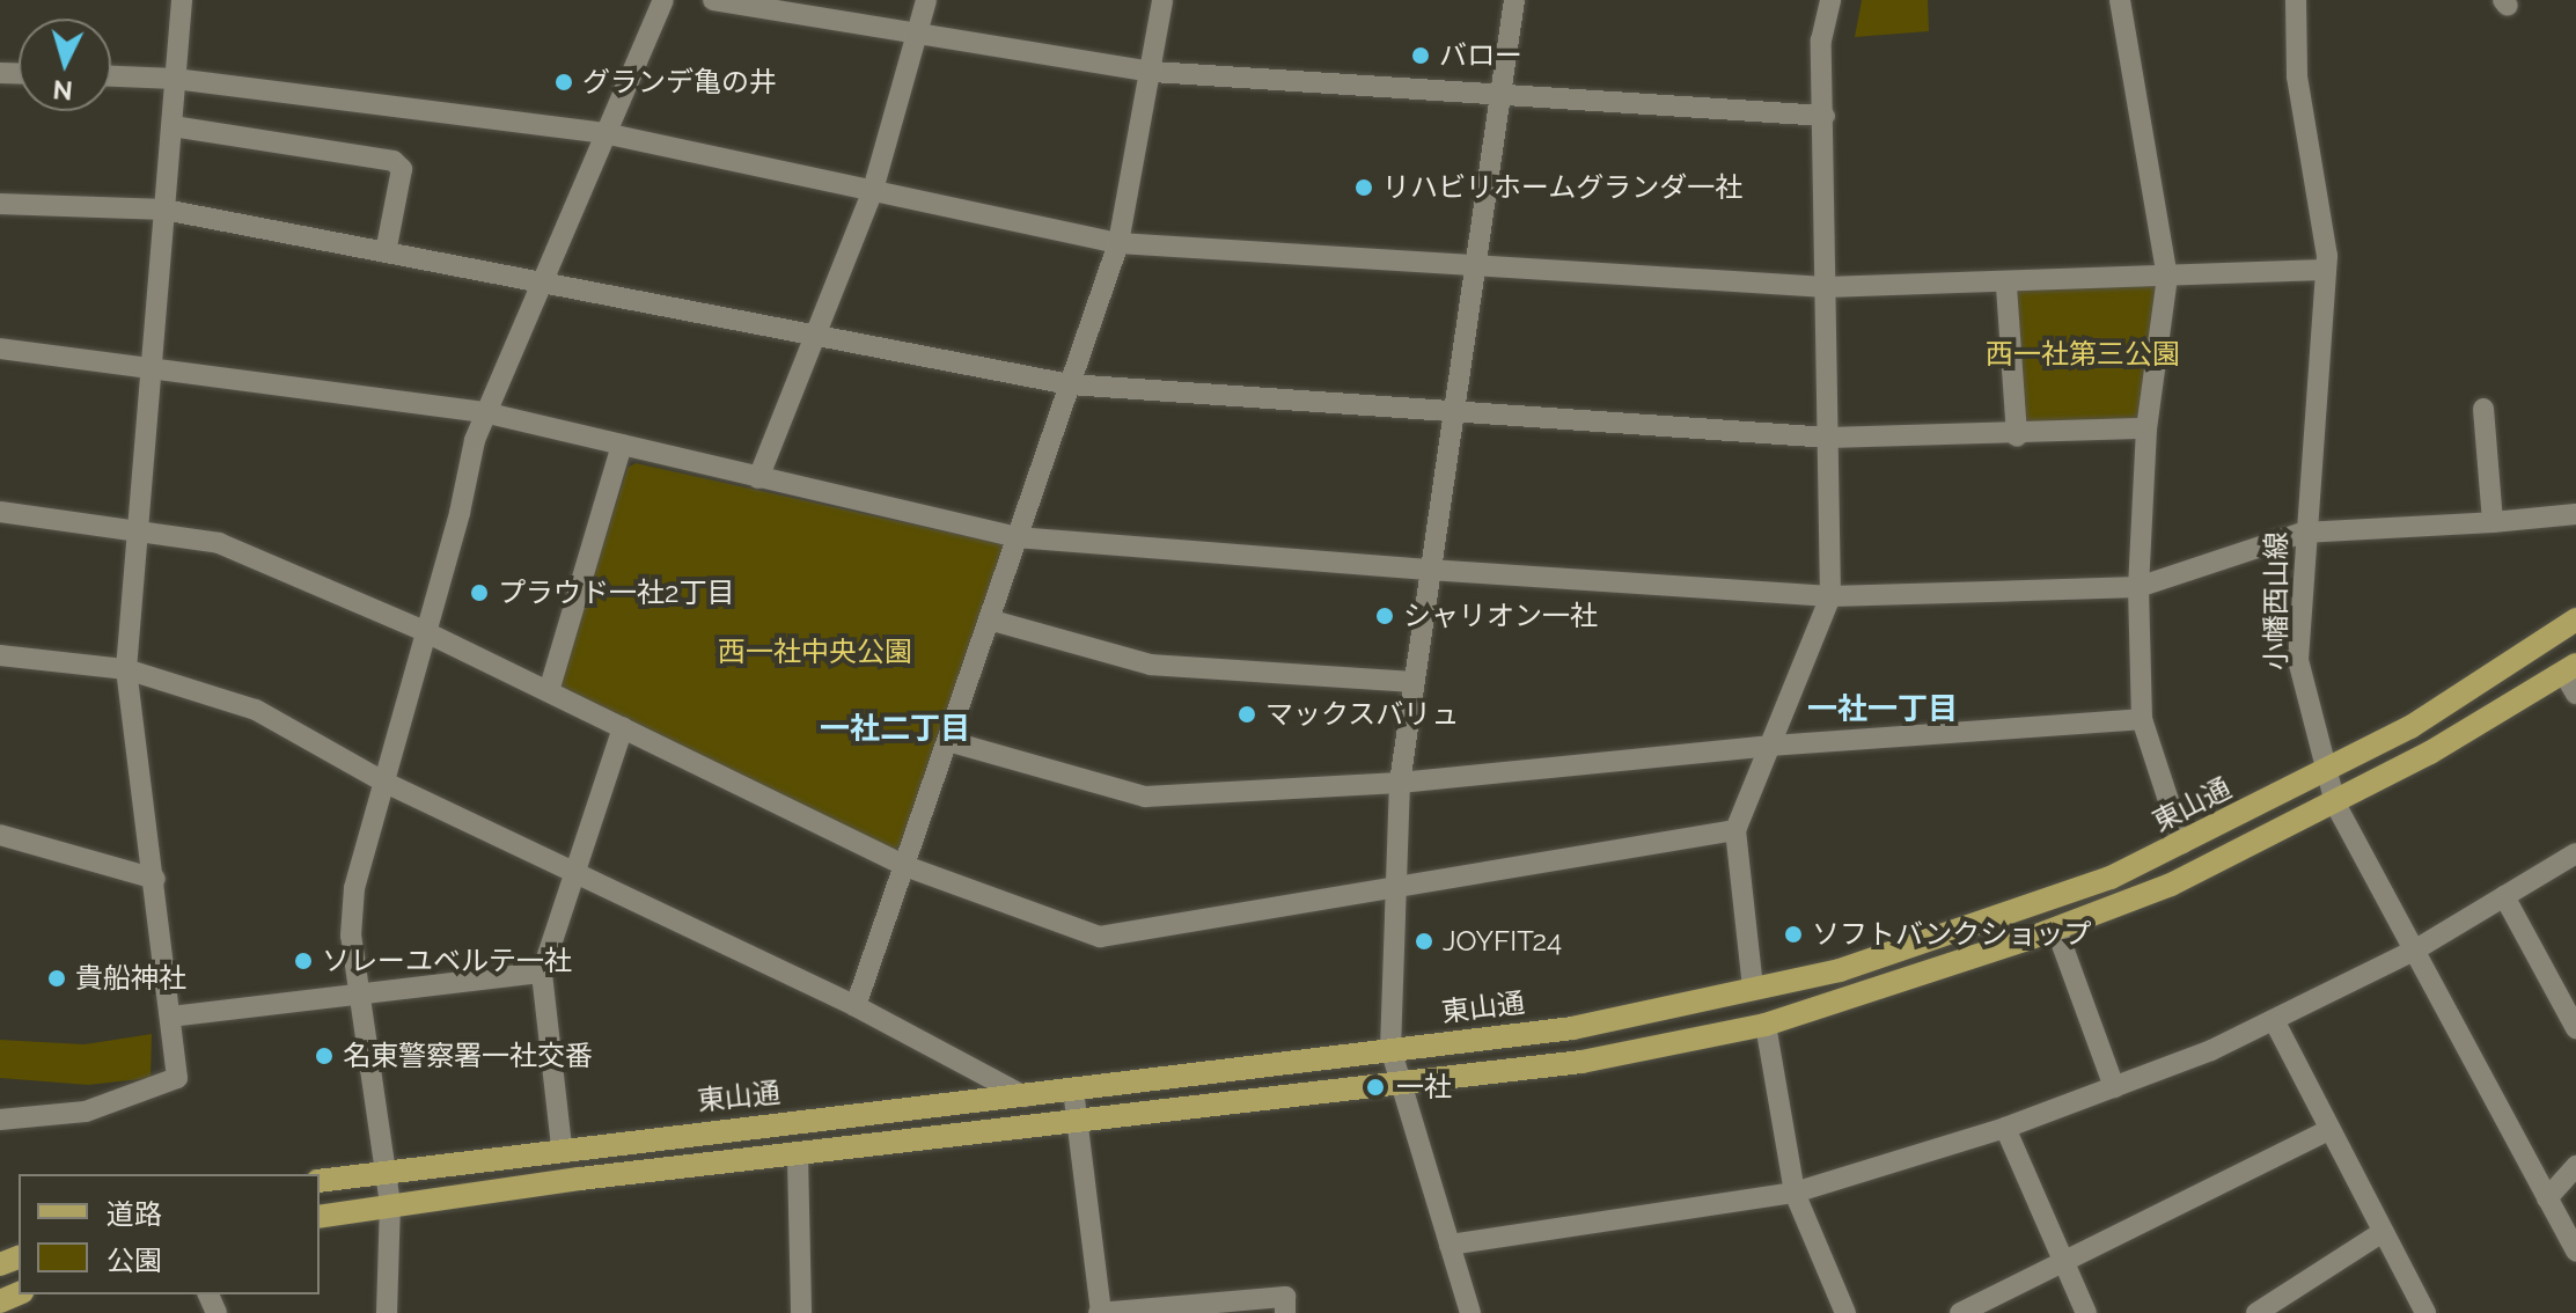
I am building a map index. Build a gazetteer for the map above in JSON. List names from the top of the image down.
{
  "streets": {
    "main road": ["東山通"],
    "street": ["小幡西山線"]
  },
  "crossings": [
    ["小幡西山線", "東山通"]
  ],
  "districts": ["一社一丁目", "一社二丁目"],
  "parks": ["西一社第三公園", "西一社中央公園"],
  "places": [
    "バロー",
    "グランデ亀の井",
    "リハビリホームグランダ一社",
    "プラウド一社2丁目",
    "シャリオン一社",
    "マックスバリュ",
    "ソフトバンクショップ",
    "JOYFIT24",
    "ソレーユベルテ一社",
    "貴船神社",
    "名東警察署一社交番",
    "一社"
  ],
  "legend": ["道路", "公園"],
  "north": "bottom"
}
